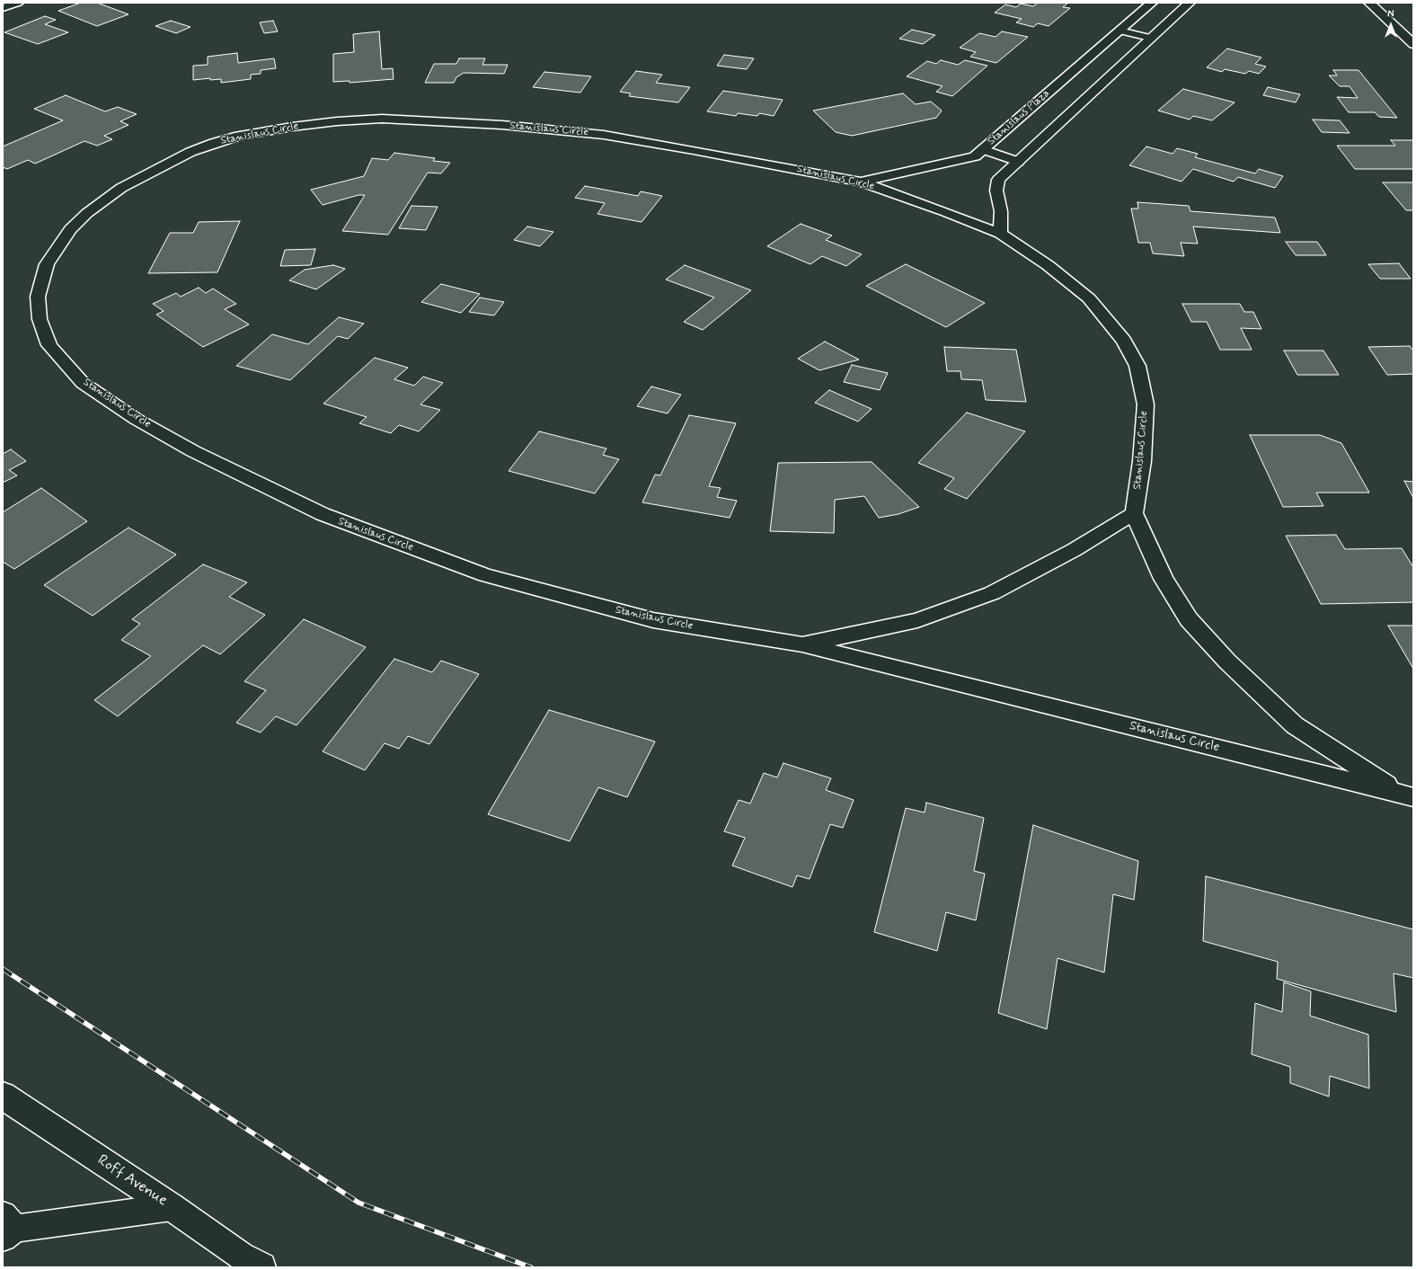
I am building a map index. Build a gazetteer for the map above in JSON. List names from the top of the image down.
{
  "streets": {
    "street": ["Stanislaus Plaza", "Stanislaus Circle", "Roff Avenue"]
  },
  "crossings": [
    ["Stanislaus Plaza", "Stanislaus Circle"]
  ],
  "north": "top"
}
